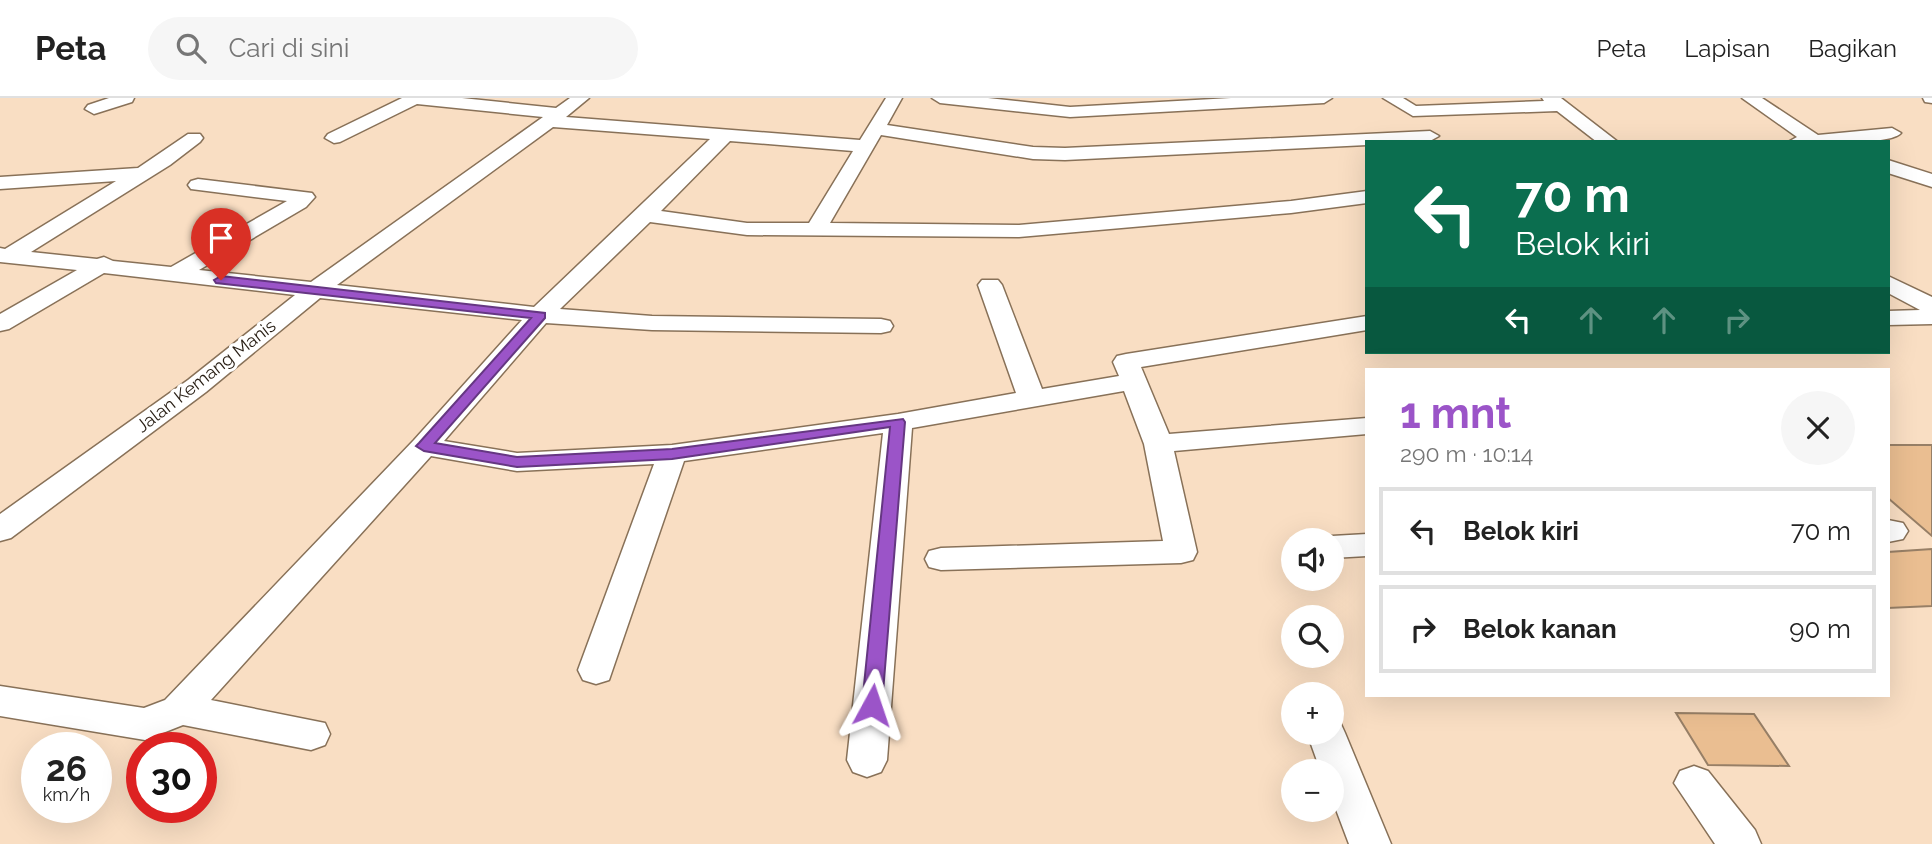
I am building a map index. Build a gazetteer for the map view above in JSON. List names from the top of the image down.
{
  "streets": {
    "street": ["Jalan Kemang Manis"]
  },
  "page": {
    "header": "Peta",
    "search": "Cari di sini",
    "nav": ["Peta", "Lapisan", "Bagikan"],
    "turn": ["70 m", "Belok kiri"],
    "heading": ["1 mnt", "290 m · 10:14"],
    "list": [
      {
        "name": "Belok kiri",
        "value": "70 m"
      },
      {
        "name": "Belok kanan",
        "value": "90 m"
      }
    ],
    "map_buttons": ["+", "−"],
    "speed": "26 km/h",
    "limit": "30"
  }
}
